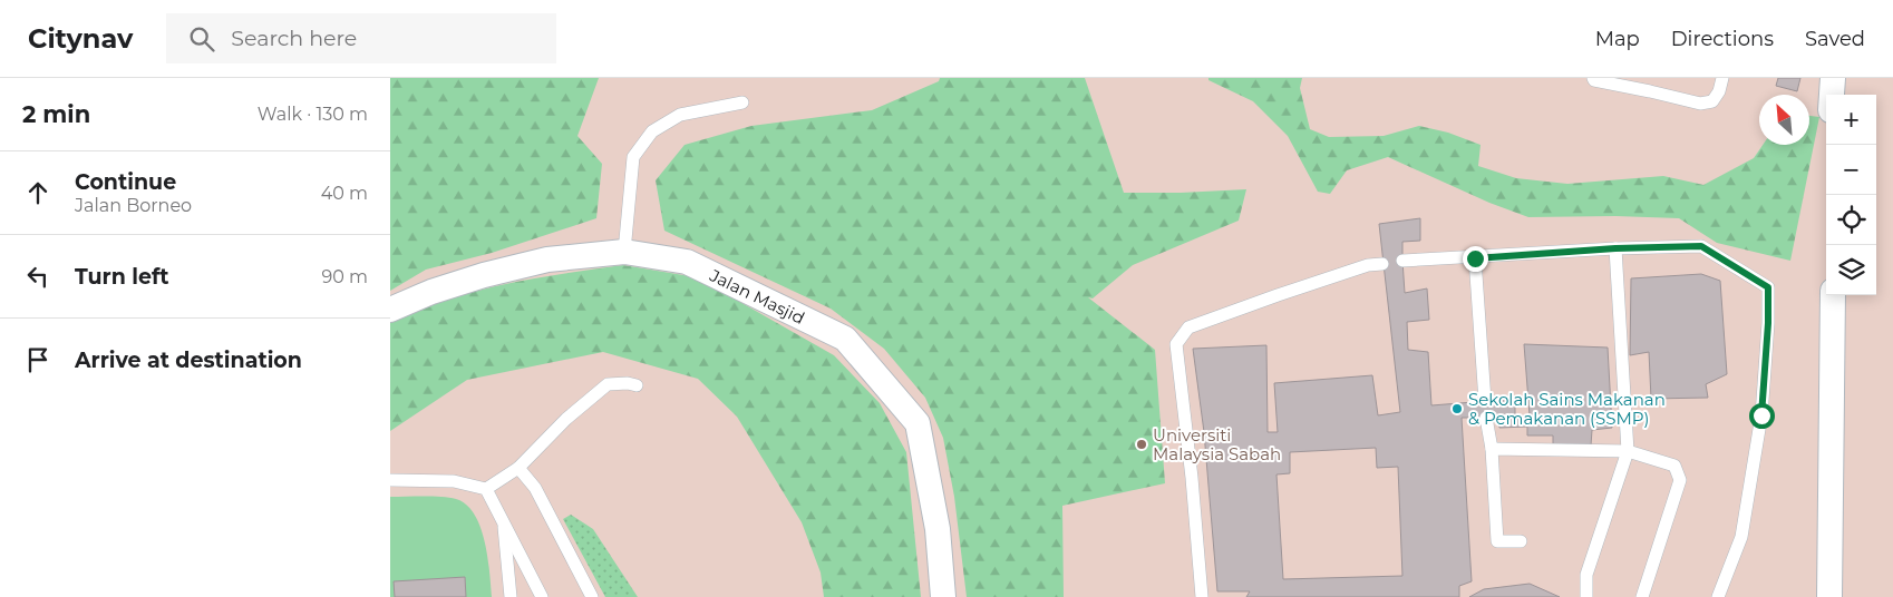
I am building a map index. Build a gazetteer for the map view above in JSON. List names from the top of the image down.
{
  "streets": {
    "street": ["Jalan Masjid"]
  },
  "places": ["Sekolah Sains Makanan & Pemakanan (SSMP)", "Universiti Malaysia Sabah"],
  "north": "top left",
  "page": {
    "header": "Citynav",
    "search": "Search here",
    "nav": ["Map", "Directions", "Saved"],
    "heading": ["2 min", "Walk · 130 m"],
    "map_buttons": ["+", "−"],
    "list": [
      ["Continue", "Jalan Borneo", "40 m"],
      ["Turn left", "90 m"],
      "Arrive at destination"
    ]
  }
}
